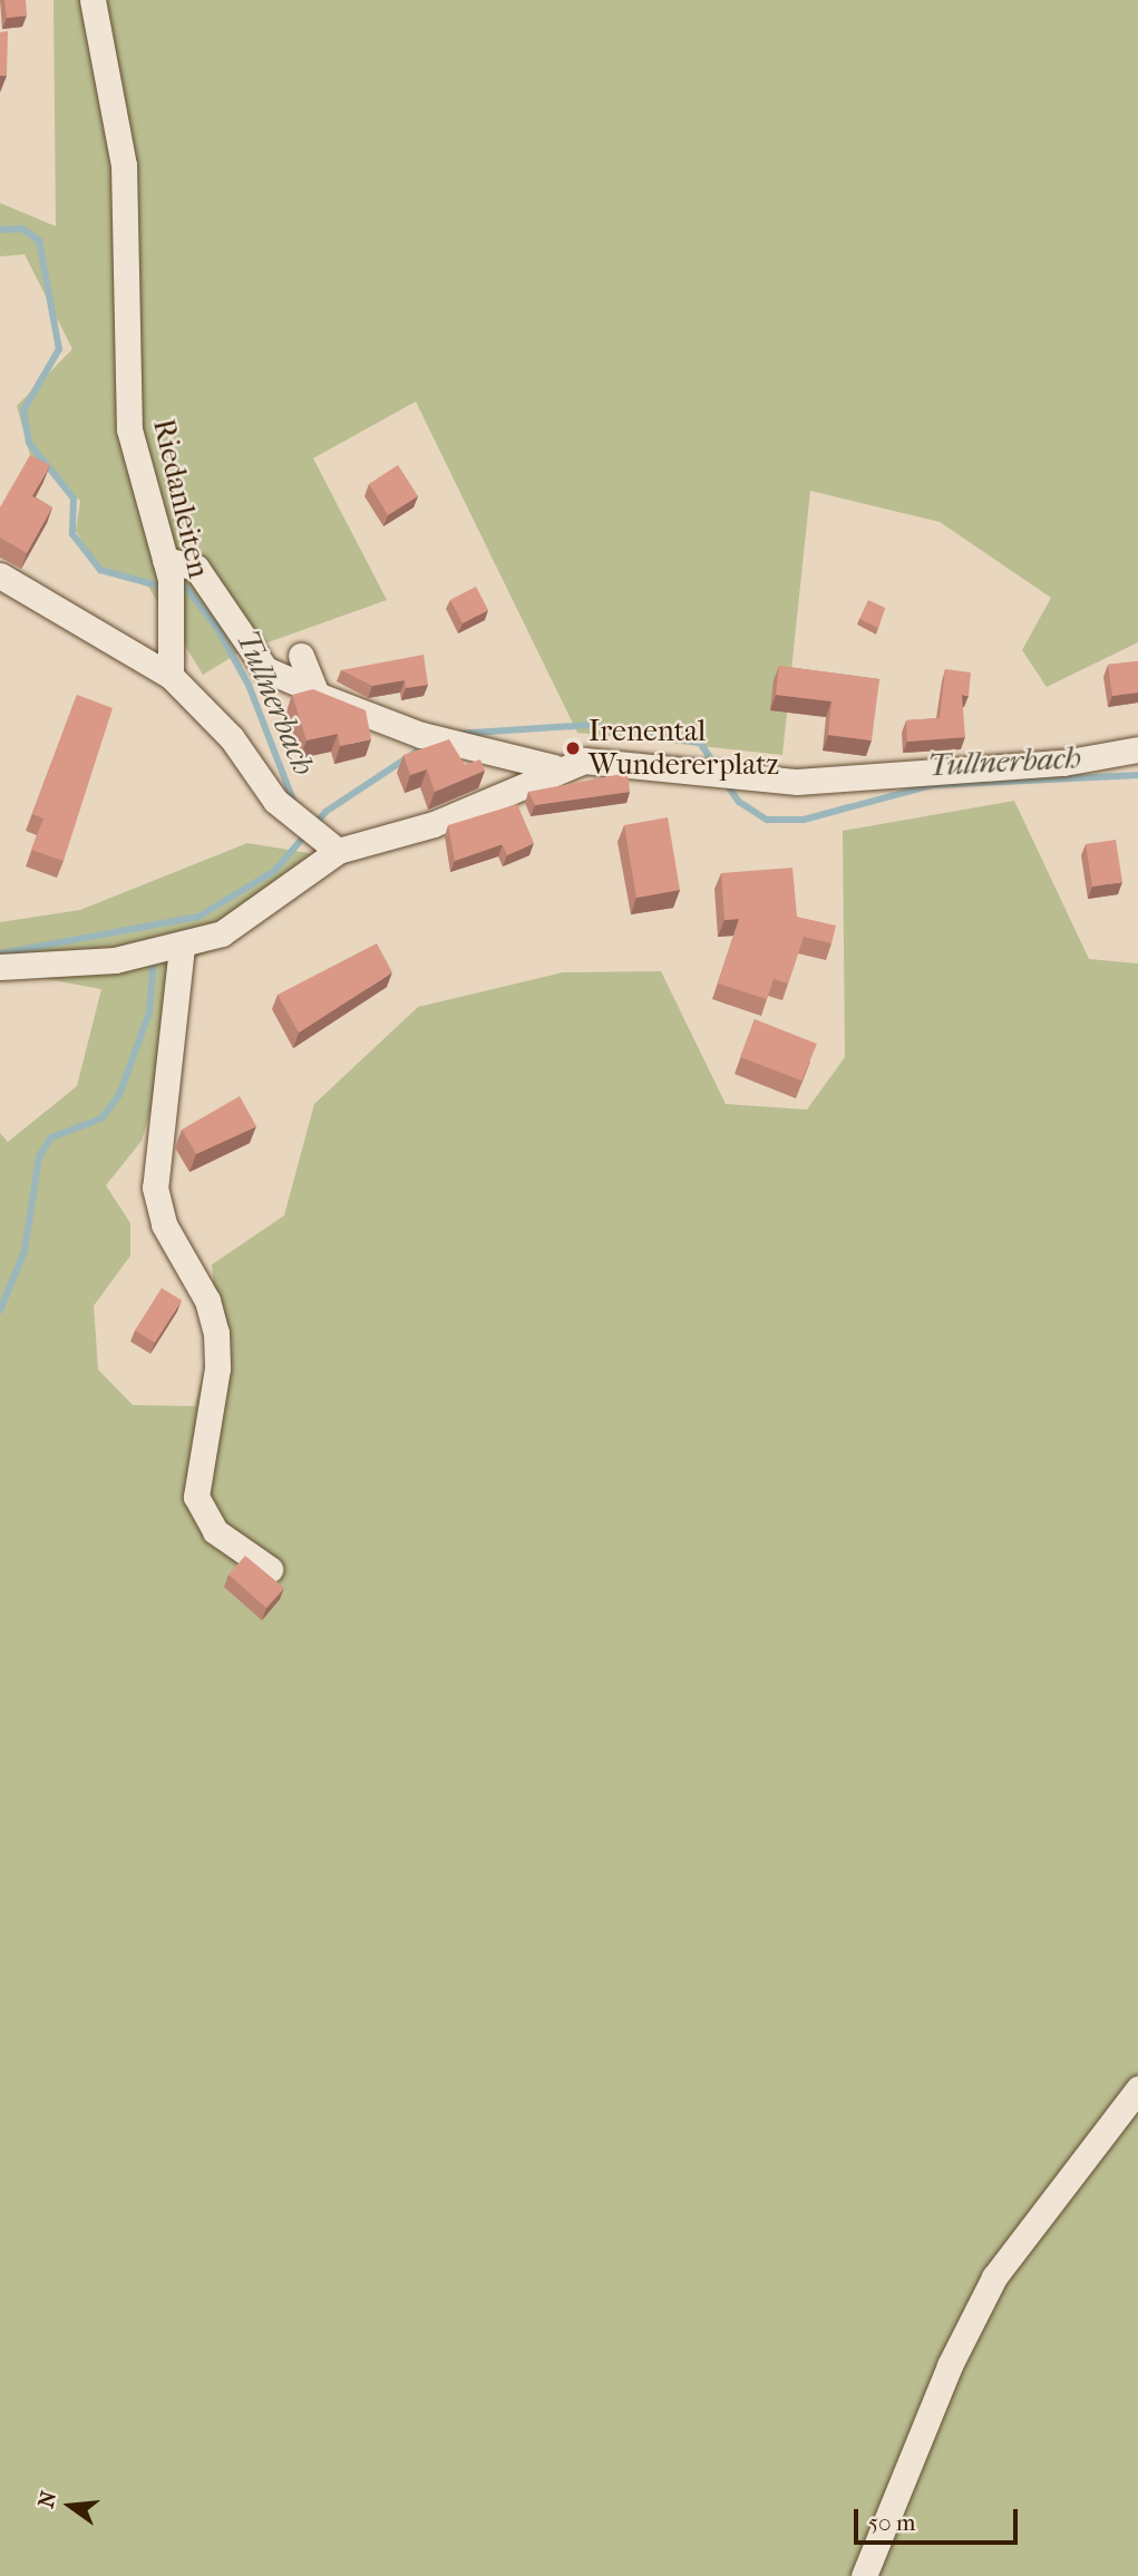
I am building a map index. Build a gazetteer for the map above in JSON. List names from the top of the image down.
{
  "streets": {
    "street": ["Riedanleiten"]
  },
  "water": ["Tullnerbach"],
  "places": ["Irenental Wundererplatz"],
  "scale_bar": "50 m",
  "north": "left"
}
